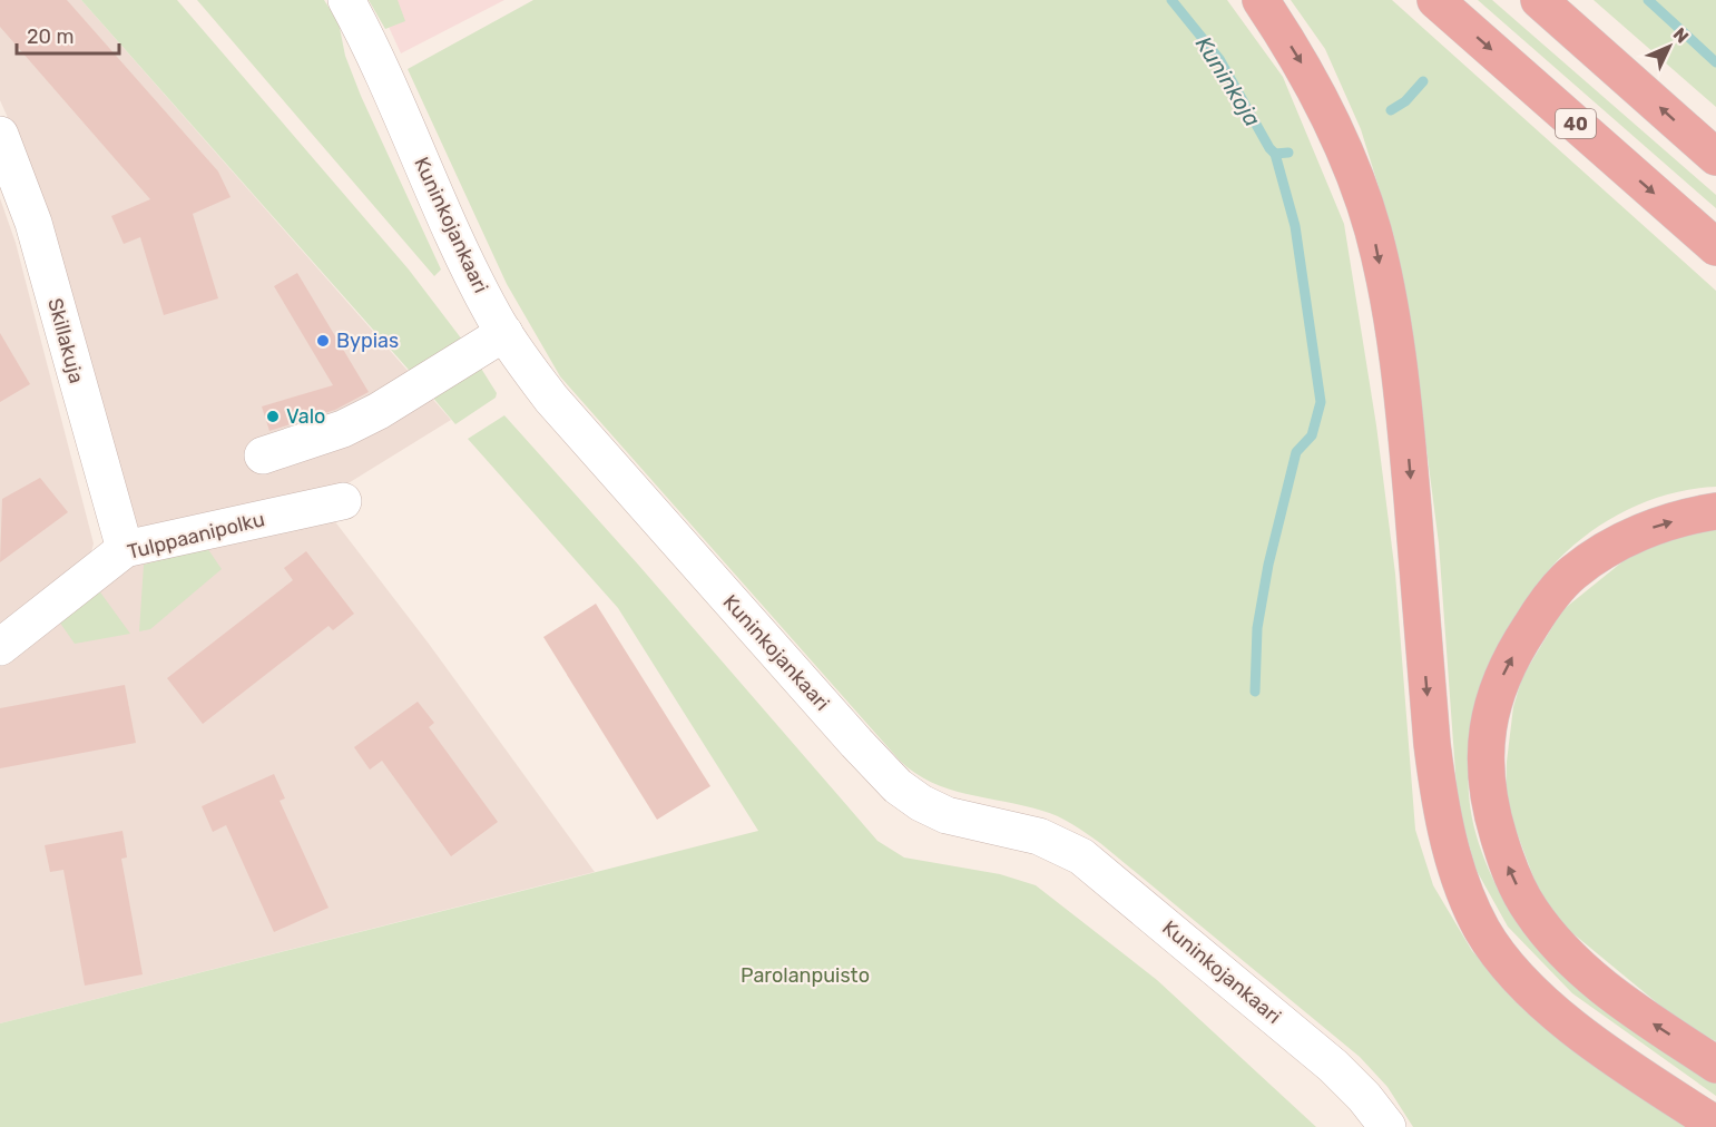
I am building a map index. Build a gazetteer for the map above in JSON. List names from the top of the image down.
{
  "streets": {
    "highway": ["40"],
    "street": ["Kuninkojankaari", "Skillakuja", "Tulppaanipolku"]
  },
  "crossings": [
    ["Skillakuja", "Tulppaanipolku"]
  ],
  "water": ["Kuninkoja"],
  "parks": ["Parolanpuisto"],
  "places": ["Bypias", "Valo"],
  "scale_bar": "20 m",
  "north": "top right"
}
